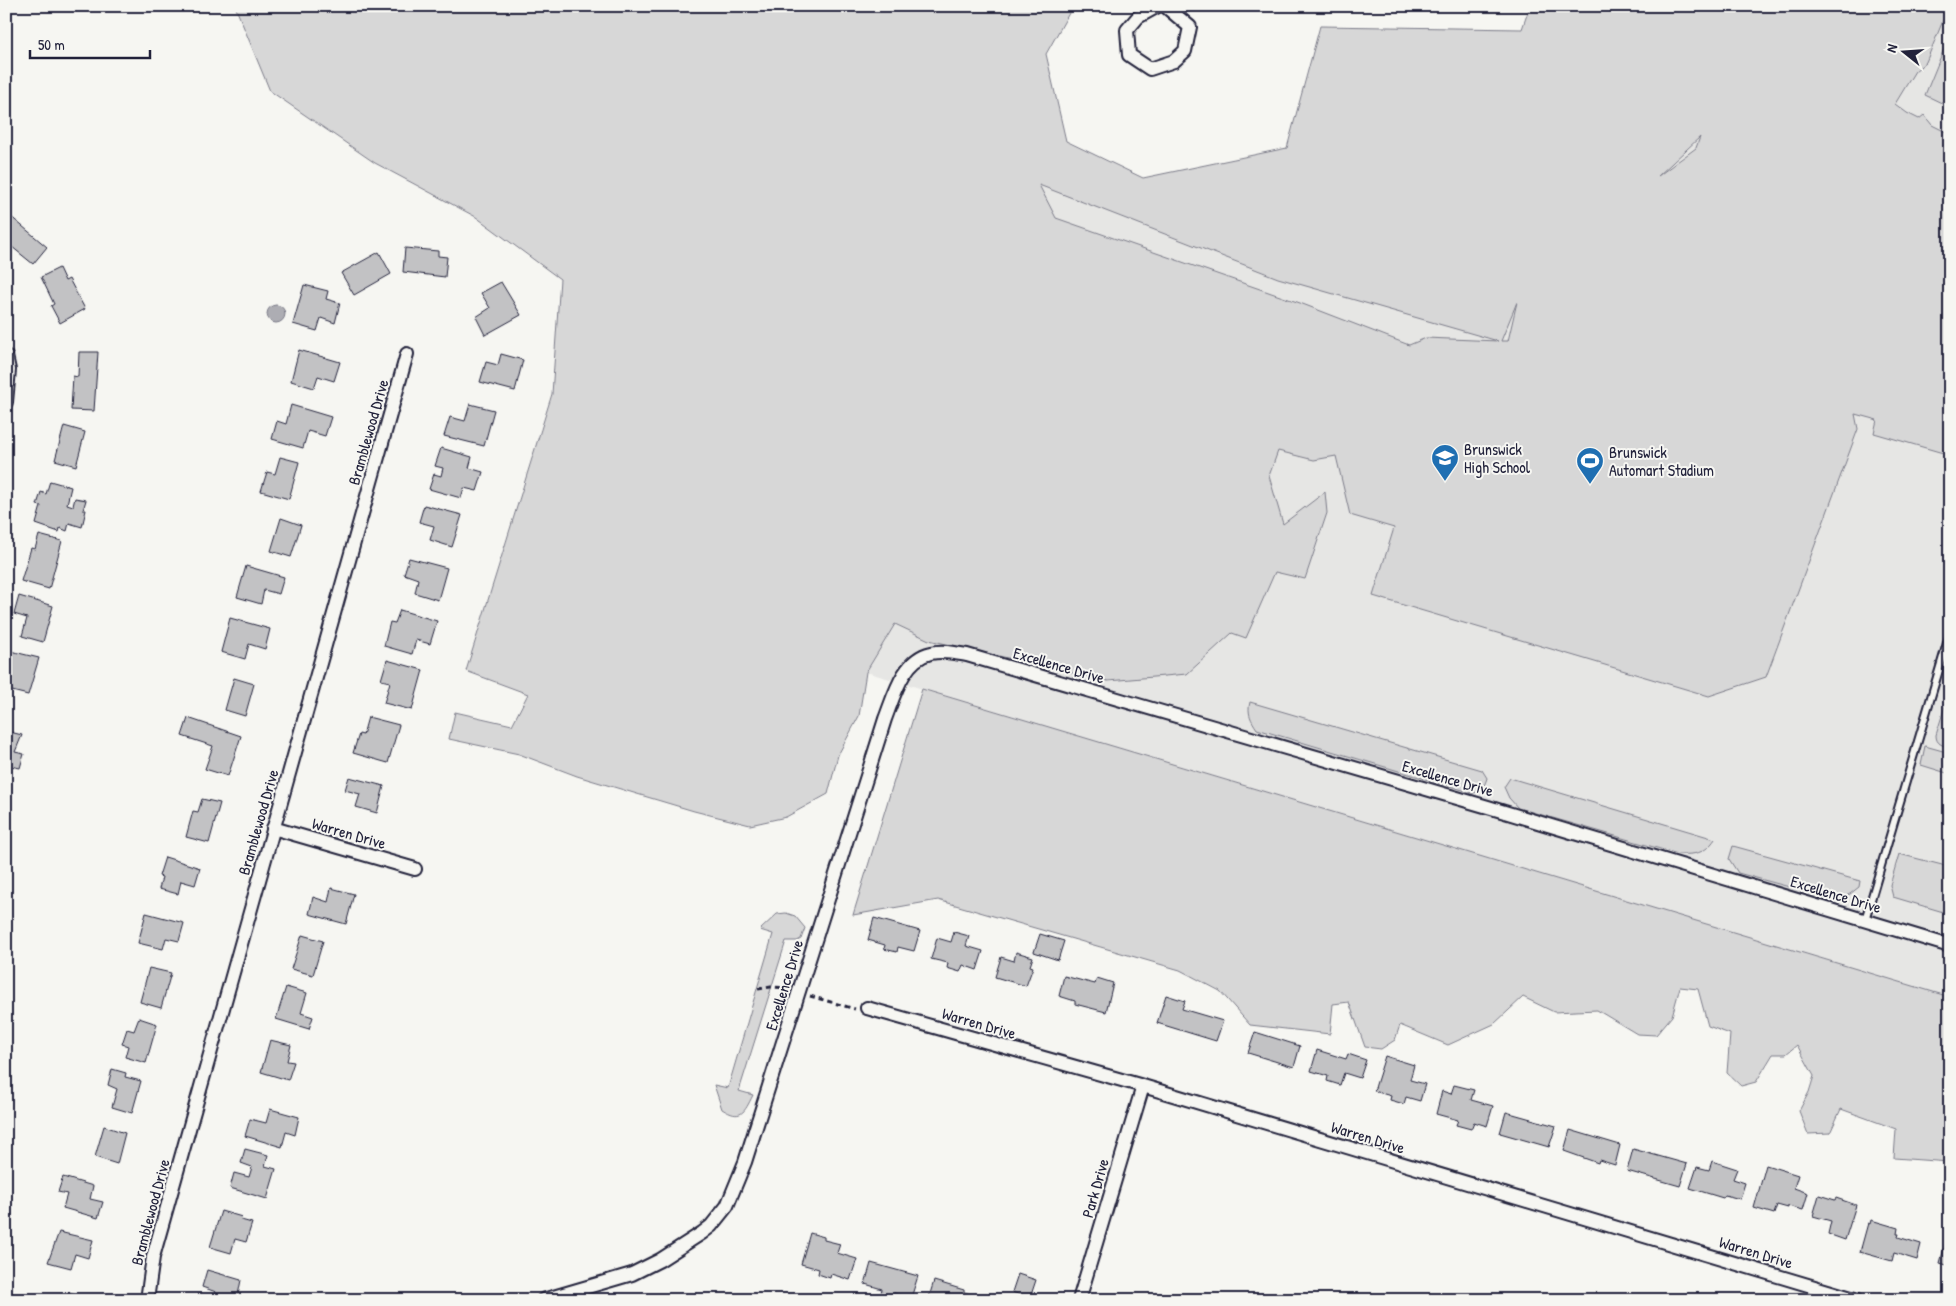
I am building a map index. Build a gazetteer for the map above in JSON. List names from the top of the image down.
{
  "streets": {
    "street": [
      "Bramblewood Drive",
      "Excellence Drive",
      "Warren Drive",
      "Park Drive"
    ]
  },
  "crossings": [
    ["Bramblewood Drive", "Warren Drive"],
    ["Warren Drive", "Park Drive"]
  ],
  "places": {
    "school or university": ["Brunswick High School"],
    "sports": ["Brunswick Automart Stadium"]
  },
  "scale_bar": "50 m",
  "north": "left"
}
